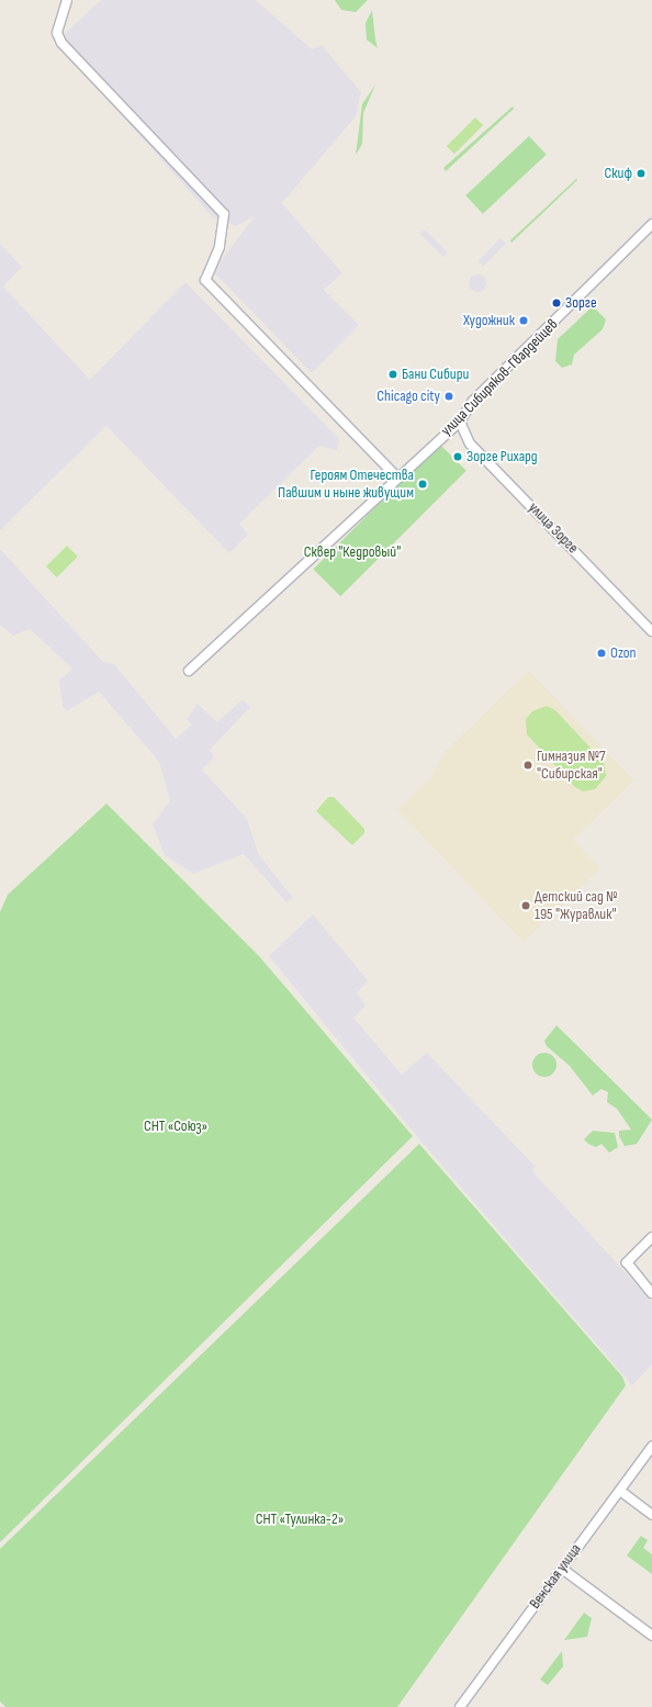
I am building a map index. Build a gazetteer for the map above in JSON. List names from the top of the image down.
{
  "streets": {
    "street": ["улица Сибиряков-Гвардейцев", "улица Зорге", "Венская улица"]
  },
  "crossings": [
    ["улица Сибиряков-Гвардейцев", "улица Зорге"]
  ],
  "parks": ["Сквер \"Кедровый\"", "СНТ «Союз»", "СНТ «Тулинка-2»"],
  "places": [
    "Скиф",
    "Зорге",
    "Художник",
    "Бани Сибири",
    "Chicago city",
    "Зорге Рихард",
    "Героям Отечества Павшим и ныне живущим",
    "Ozon",
    "Гимназия №7 \"Сибирская\"",
    "Детский сад № 195 \"Журавлик\""
  ]
}
